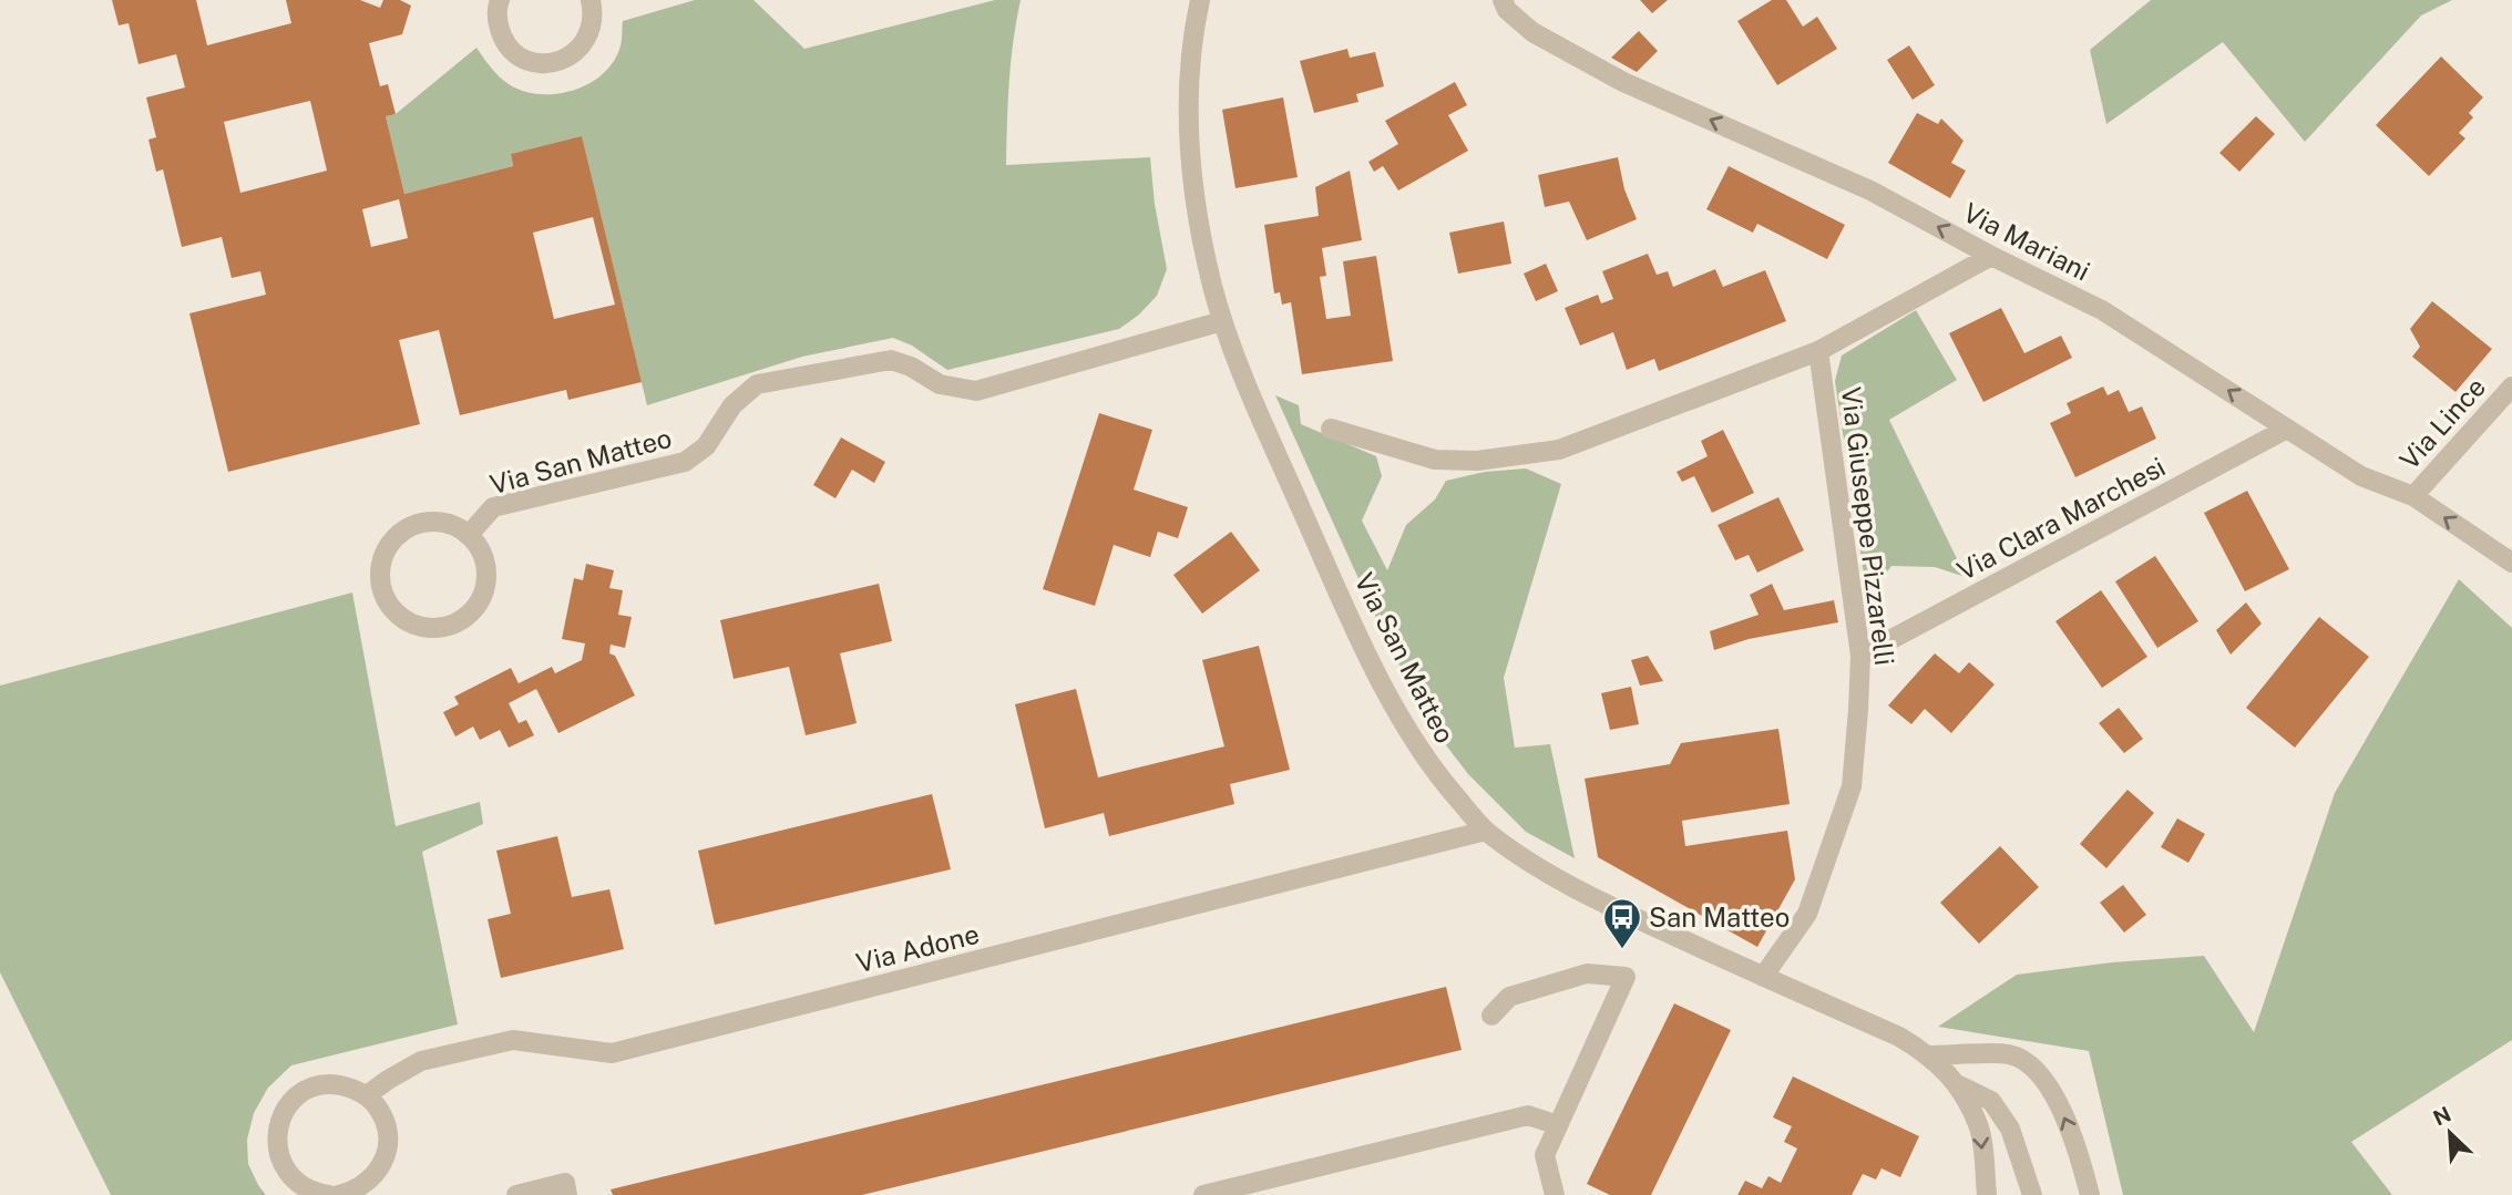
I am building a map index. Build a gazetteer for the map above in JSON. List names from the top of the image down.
{
  "streets": {
    "street": [
      "Via Mariani",
      "Via Lince",
      "Via San Matteo",
      "Via Clara Marchesi",
      "Via Giuseppe Pizzarelli",
      "Via Adone"
    ]
  },
  "crossings": [
    ["Via Mariani", "Via Lince"],
    ["Via Mariani", "Via Clara Marchesi"],
    ["Via San Matteo", "Via Giuseppe Pizzarelli"],
    ["Via San Matteo", "Via Adone"],
    ["Via Clara Marchesi", "Via Giuseppe Pizzarelli"]
  ],
  "one_way": ["Via Mariani"],
  "places": {
    "bus stop": ["San Matteo"]
  },
  "north": "top left"
}
